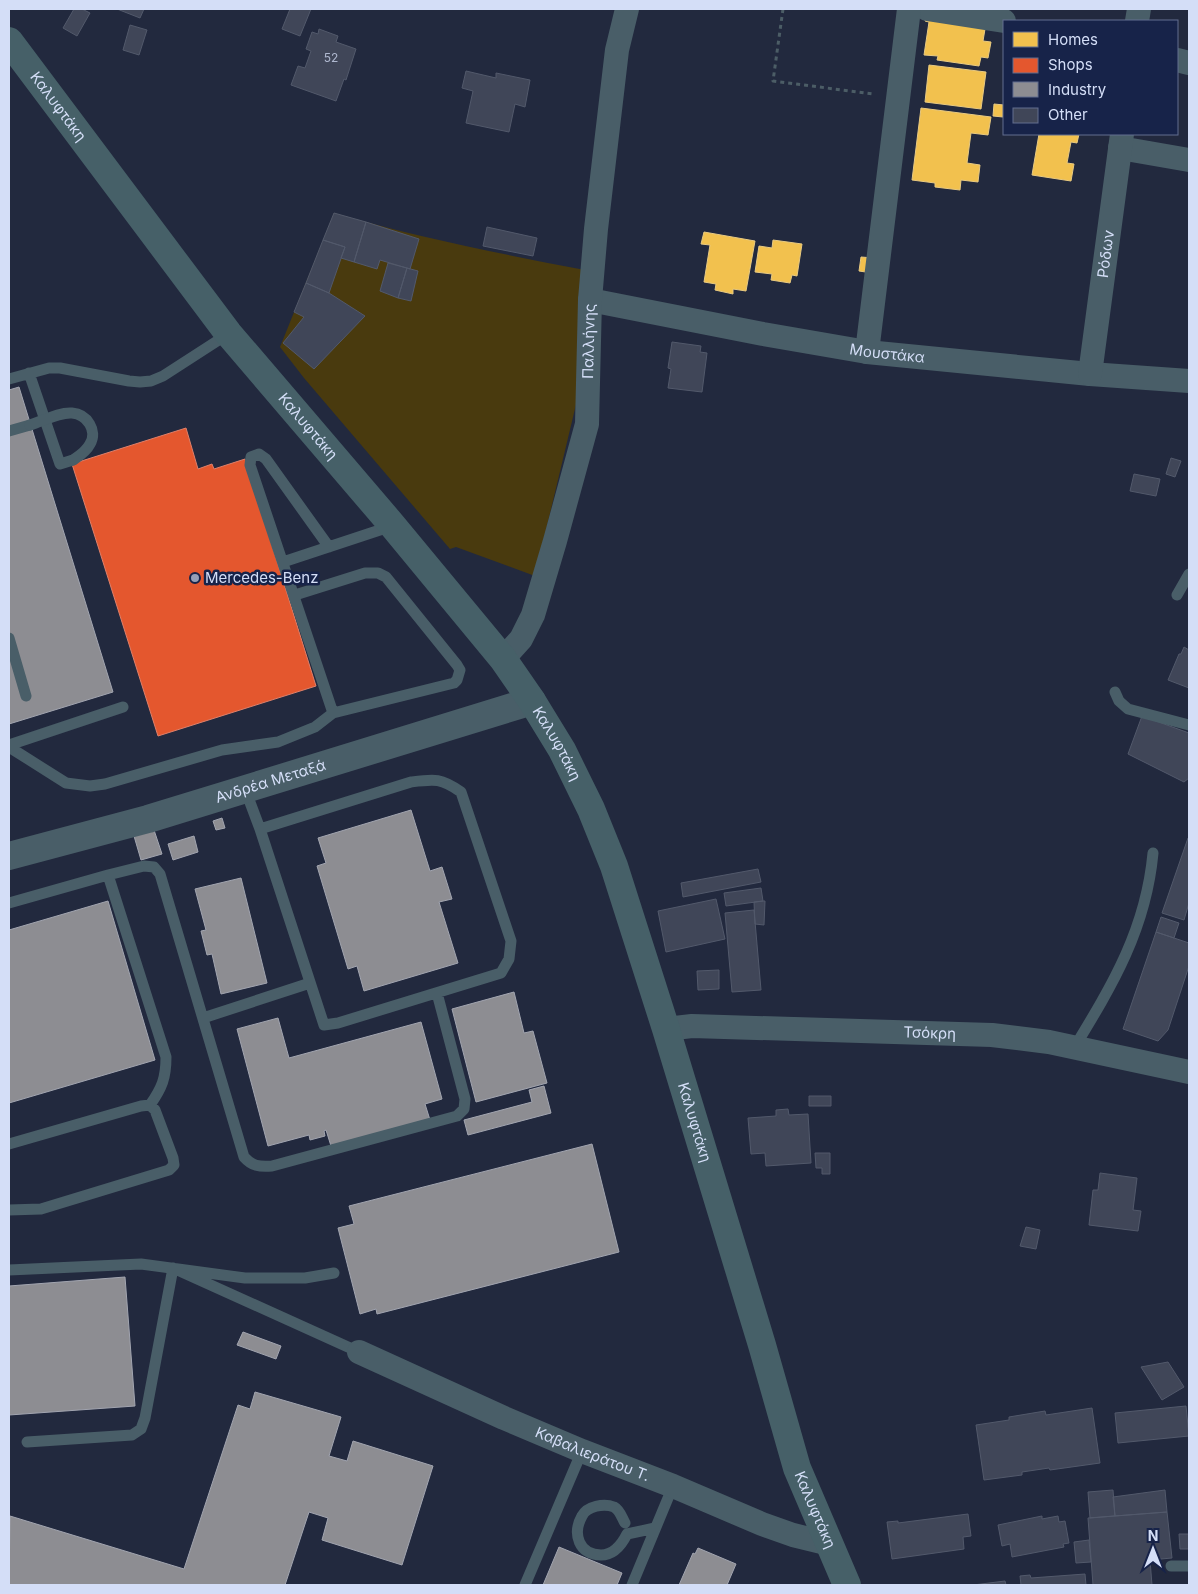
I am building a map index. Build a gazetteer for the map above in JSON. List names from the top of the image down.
{
  "streets": {
    "main road": ["Καλυφτάκη"],
    "street": [
      "Ρόδων",
      "Παλλήνης",
      "Μουστάκα",
      "Ανδρέα Μεταξά",
      "Τσόκρη",
      "Καβαλιεράτου Τ."
    ]
  },
  "crossings": [
    ["Καλυφτάκη", "Παλλήνης"],
    ["Καλυφτάκη", "Ανδρέα Μεταξά"],
    ["Καλυφτάκη", "Τσόκρη"],
    ["Καλυφτάκη", "Καβαλιεράτου Τ."],
    ["Ρόδων", "Μουστάκα"],
    ["Παλλήνης", "Μουστάκα"]
  ],
  "places": ["Mercedes-Benz"],
  "house_numbers": ["52"],
  "legend": [
    "Homes",
    "Shops",
    "Industry",
    "Other"
  ],
  "north": "top"
}
